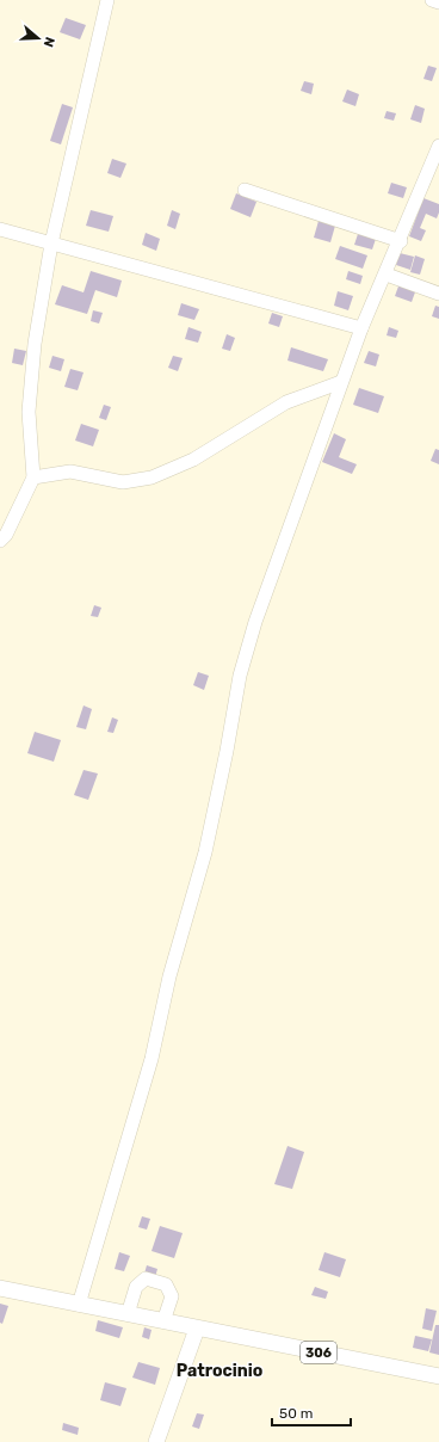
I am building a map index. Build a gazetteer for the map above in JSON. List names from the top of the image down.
{
  "streets": {
    "main road": ["306"]
  },
  "districts": ["Patrocinio"],
  "scale_bar": "50 m",
  "north": "right"
}
